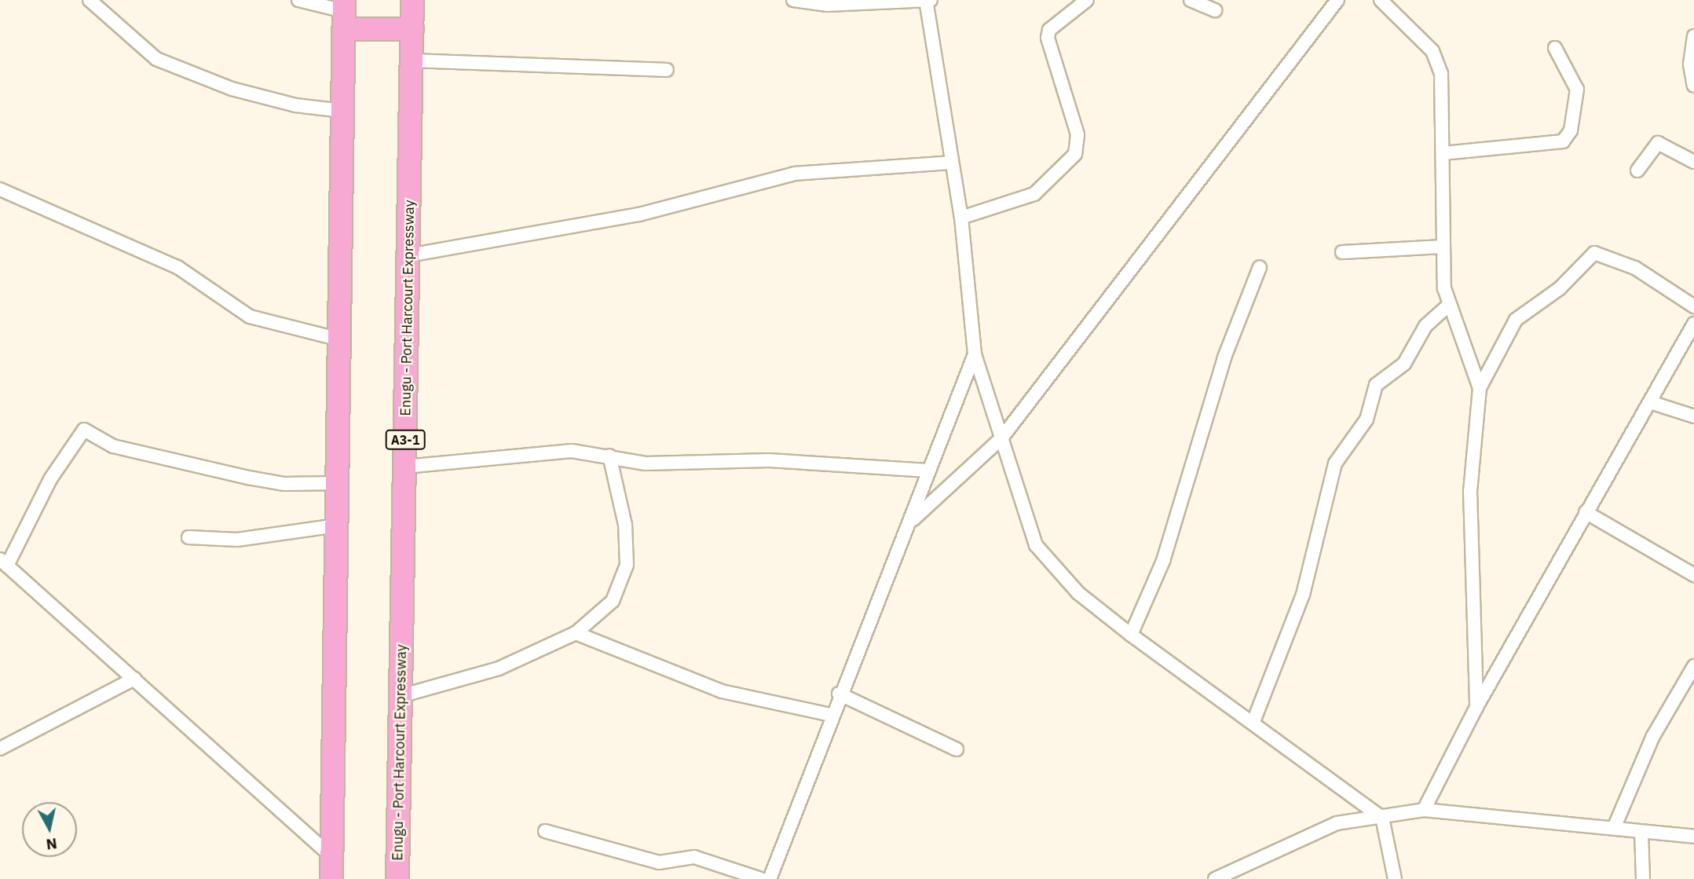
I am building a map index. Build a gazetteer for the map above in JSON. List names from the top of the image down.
{
  "streets": {
    "highway": ["Enugu - Port Harcourt Expressway", "A3-1"]
  },
  "north": "bottom"
}
